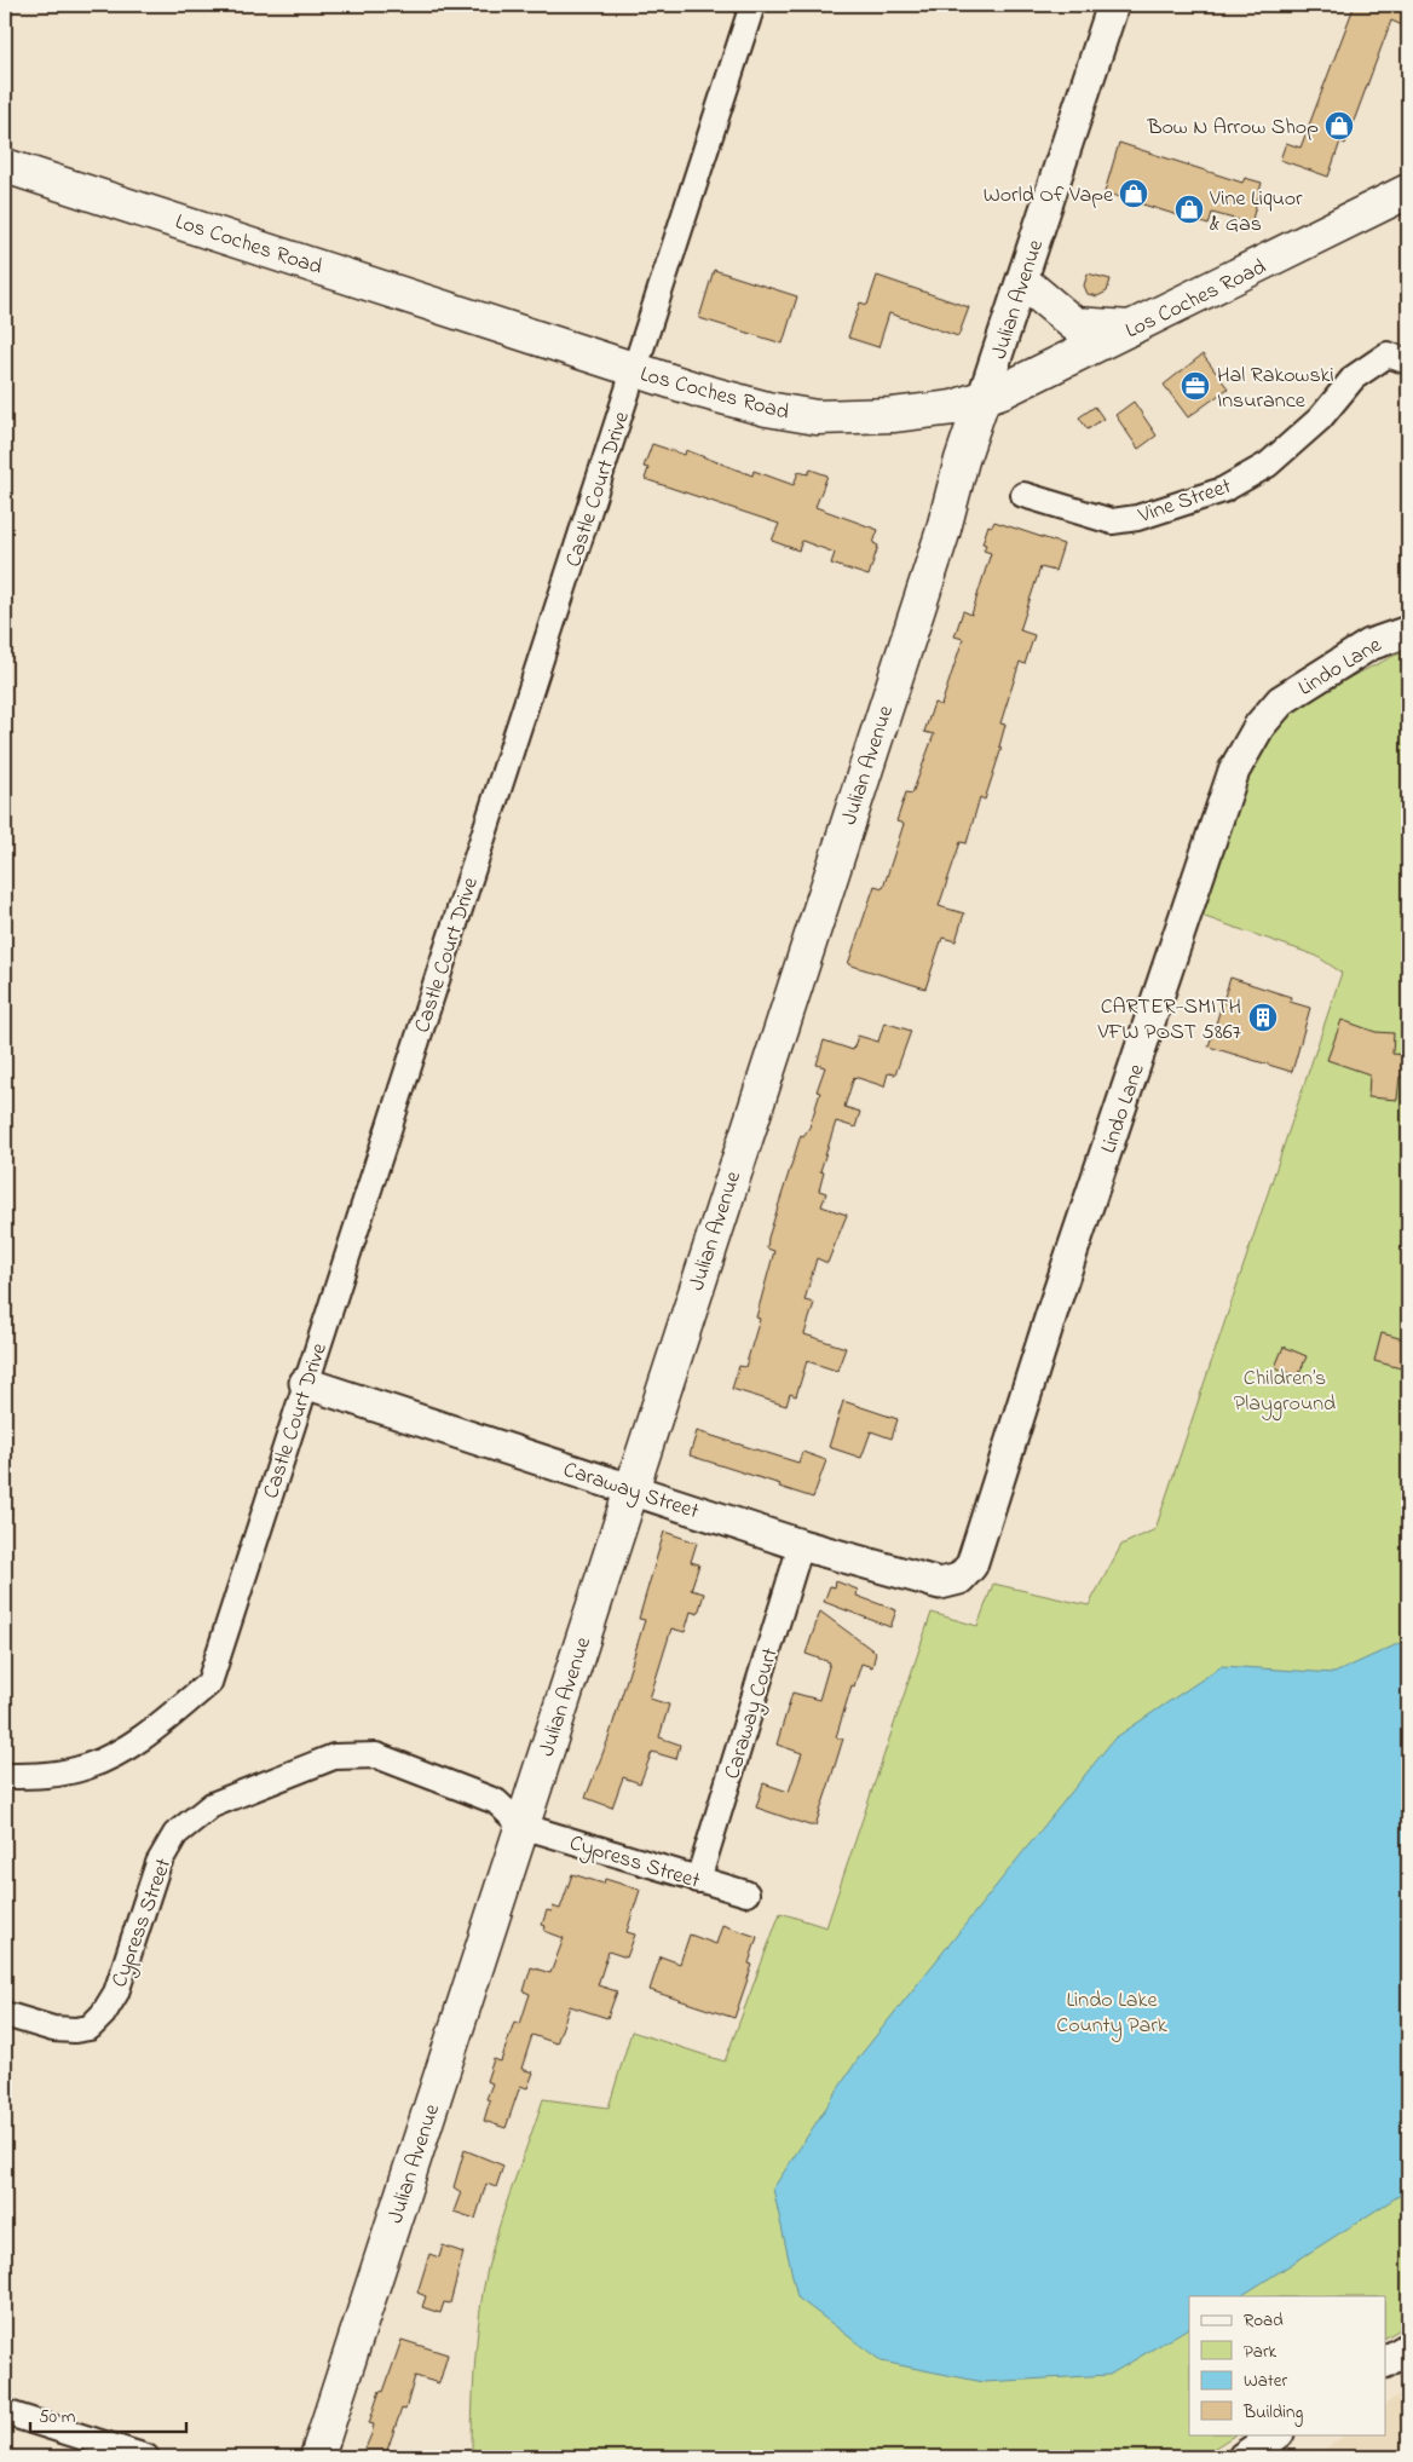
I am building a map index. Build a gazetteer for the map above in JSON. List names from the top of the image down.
{
  "streets": {
    "main road": ["Los Coches Road", "Julian Avenue"],
    "street": [
      "Castle Court Drive",
      "Vine Street",
      "Lindo Lane",
      "Caraway Street",
      "Caraway Court",
      "Cypress Street"
    ]
  },
  "crossings": [
    ["Los Coches Road", "Julian Avenue"],
    ["Los Coches Road", "Castle Court Drive"],
    ["Julian Avenue", "Caraway Street"],
    ["Julian Avenue", "Cypress Street"],
    ["Castle Court Drive", "Caraway Street"],
    ["Lindo Lane", "Caraway Street"],
    ["Caraway Street", "Caraway Court"],
    ["Caraway Court", "Cypress Street"]
  ],
  "parks": ["Children’s Playground", "Lindo Lake County Park"],
  "places": {
    "shop": ["Bow N Arrow Shop", "World Of Vape", "Vine Liquor & Gas"],
    "office": ["Hal Rakowski Insurance"],
    "building": ["CARTER-SMITH VFW POST 5867"]
  },
  "legend": [
    "Road",
    "Park",
    "Water",
    "Building"
  ],
  "scale_bar": "50 m"
}
